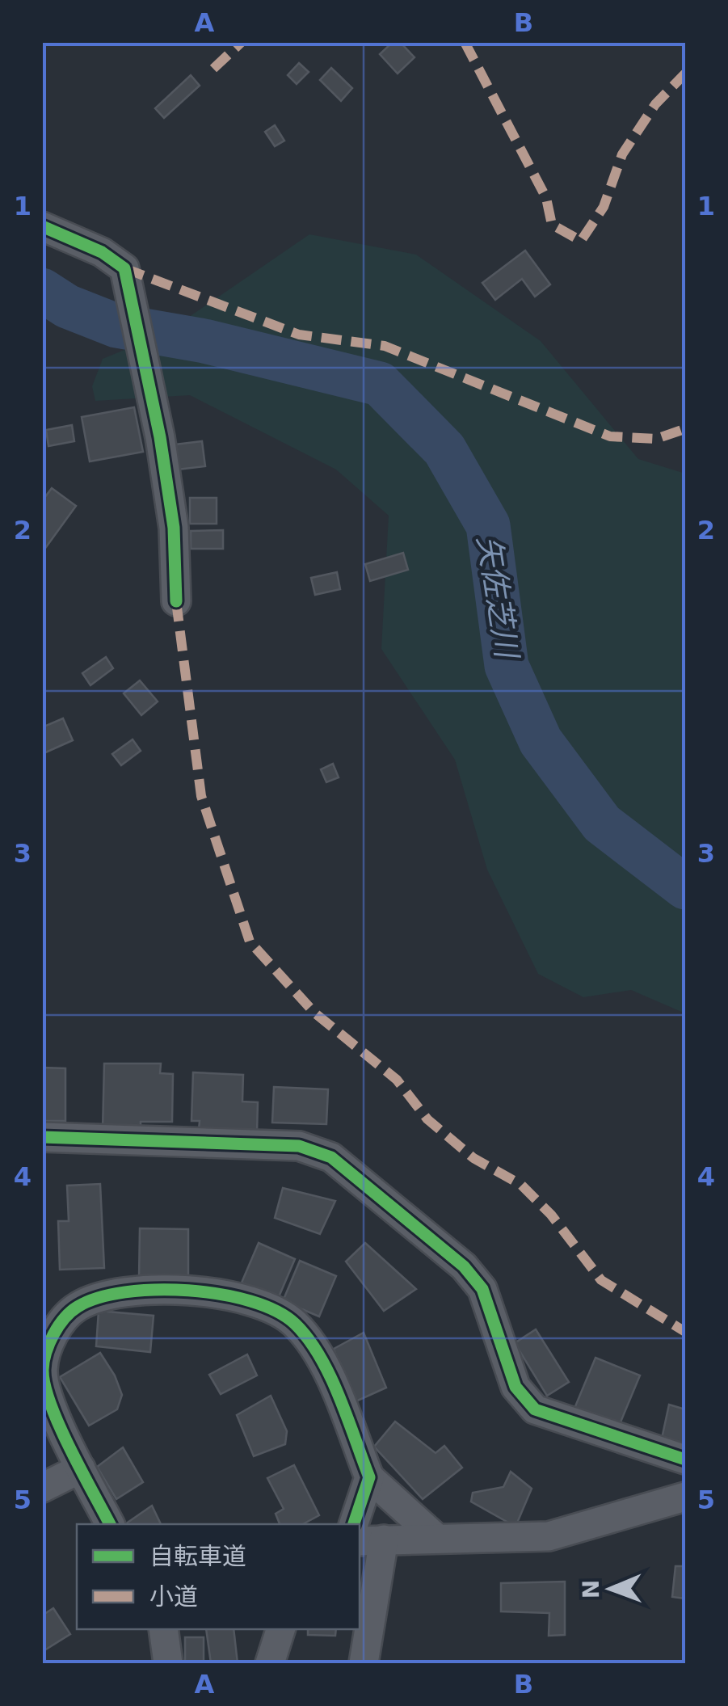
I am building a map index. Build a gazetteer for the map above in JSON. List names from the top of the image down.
{
  "water": ["矢佐芝川"],
  "legend": ["自転車道", "小道"],
  "north": "left",
  "grid": {
    "columns": ["A", "B"],
    "rows": [
      "1",
      "2",
      "3",
      "4",
      "5"
    ]
  }
}
